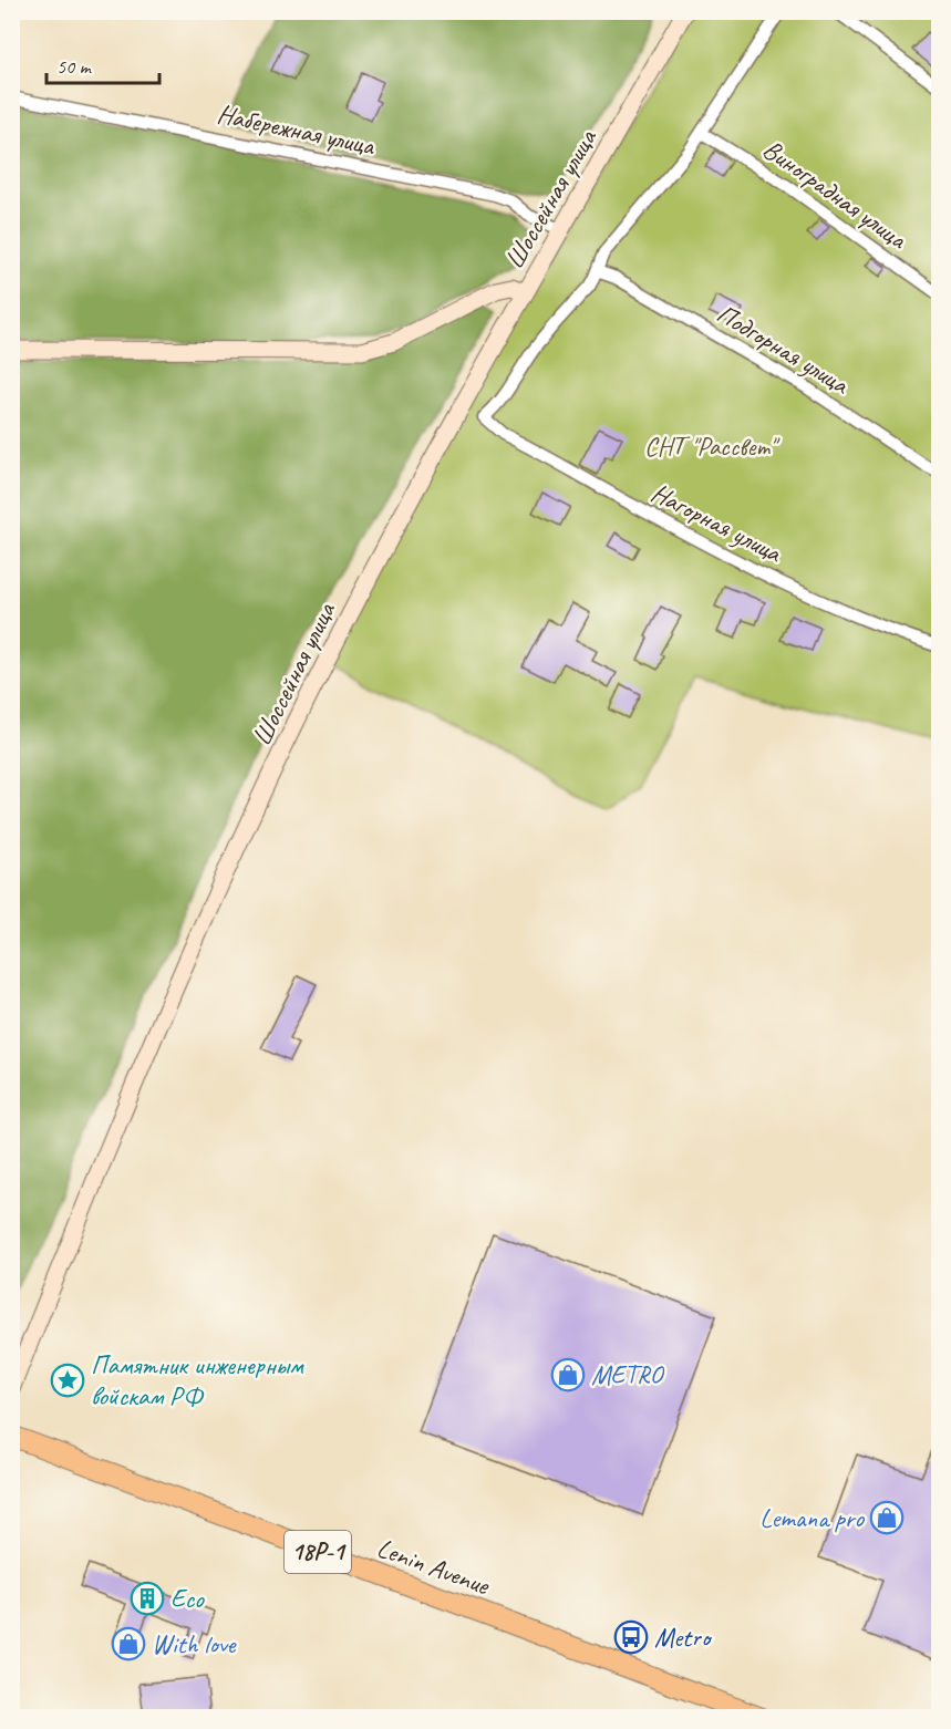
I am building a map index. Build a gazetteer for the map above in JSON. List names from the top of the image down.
{
  "streets": {
    "main road": ["18Р-1", "Lenin Avenue"],
    "street": [
      "Набережная улица",
      "Виноградная улица",
      "Шоссейная улица",
      "Подгорная улица",
      "Нагорная улица"
    ]
  },
  "crossings": [
    ["Набережная улица", "Шоссейная улица"],
    ["Шоссейная улица", "Нагорная улица"]
  ],
  "parks": ["СНТ \"Рассвет\""],
  "places": {
    "shop": ["METRO", "Lemana pro", "With love"],
    "place": ["Памятник инженерным войскам РФ"],
    "building": ["Eco"],
    "bus stop": ["Metro"]
  },
  "scale_bar": "50 m"
}
